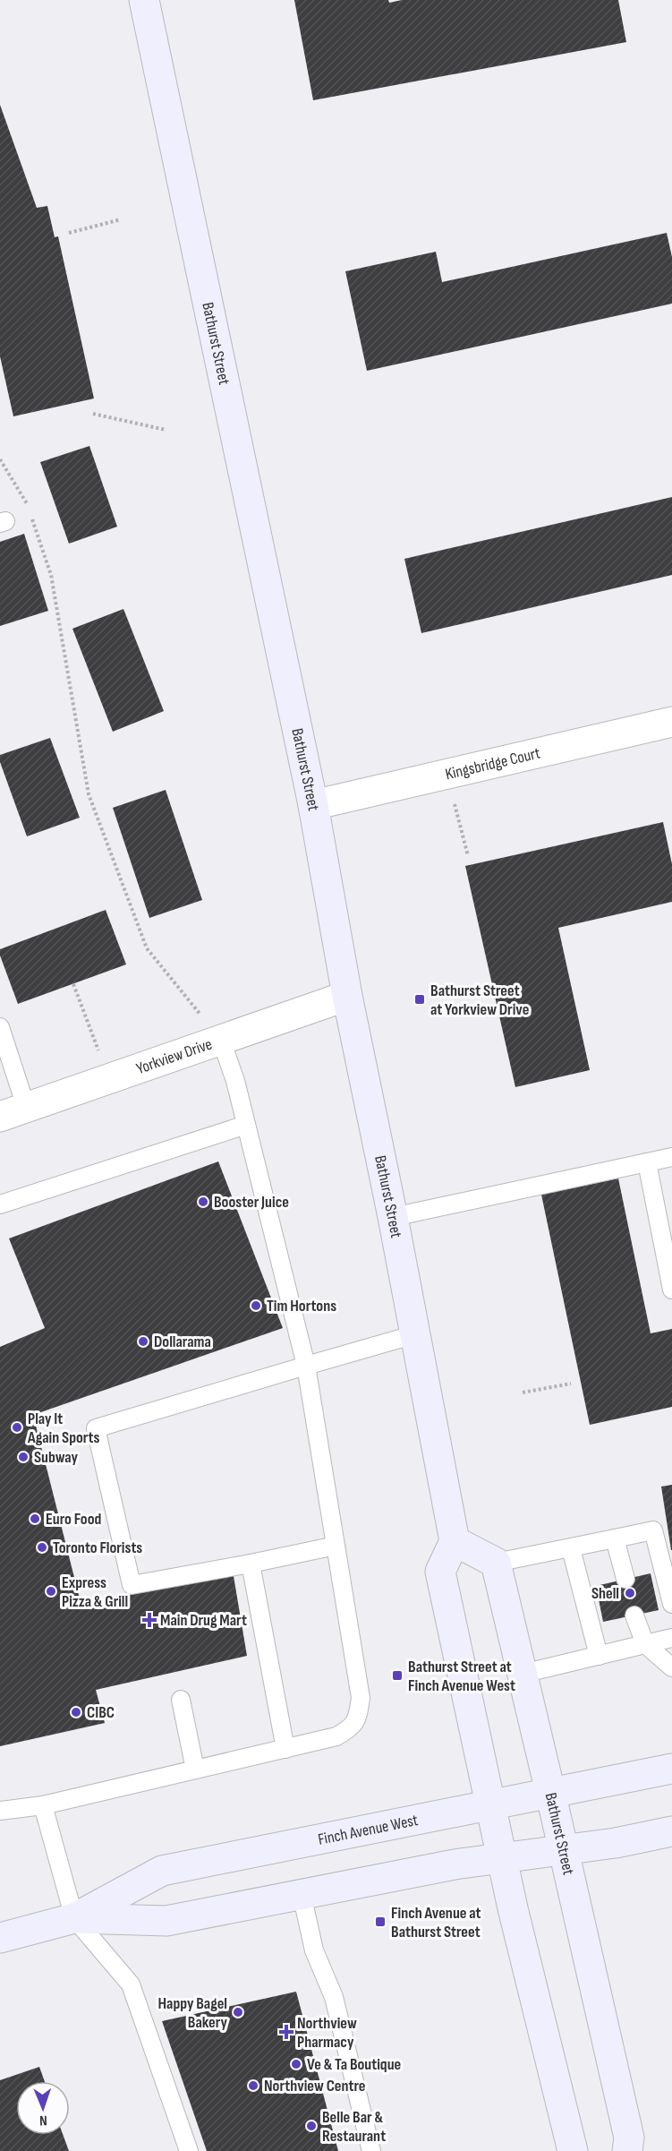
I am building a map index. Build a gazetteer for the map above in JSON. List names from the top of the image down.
{
  "streets": {
    "main road": ["Bathurst Street", "Finch Avenue West"],
    "street": ["Kingsbridge Court", "Yorkview Drive"]
  },
  "crossings": [
    ["Bathurst Street", "Kingsbridge Court"],
    ["Bathurst Street", "Yorkview Drive"],
    ["Bathurst Street", "Finch Avenue West"]
  ],
  "places": {
    "transit": ["Bathurst Street at Yorkview Drive", "Bathurst Street at Finch Avenue West", "Finch Avenue at Bathurst Street"],
    "other": [
      "Booster Juice",
      "Tim Hortons",
      "Dollarama",
      "Play It Again Sports",
      "Subway",
      "Euro Food",
      "Toronto Florists",
      "Express Pizza & Grill",
      "Shell",
      "CIBC",
      "Happy Bagel Bakery",
      "Ve & Ta Boutique",
      "Northview Centre",
      "Belle Bar & Restaurant"
    ],
    "health": ["Main Drug Mart", "Northview Pharmacy"]
  },
  "north": "bottom"
}
